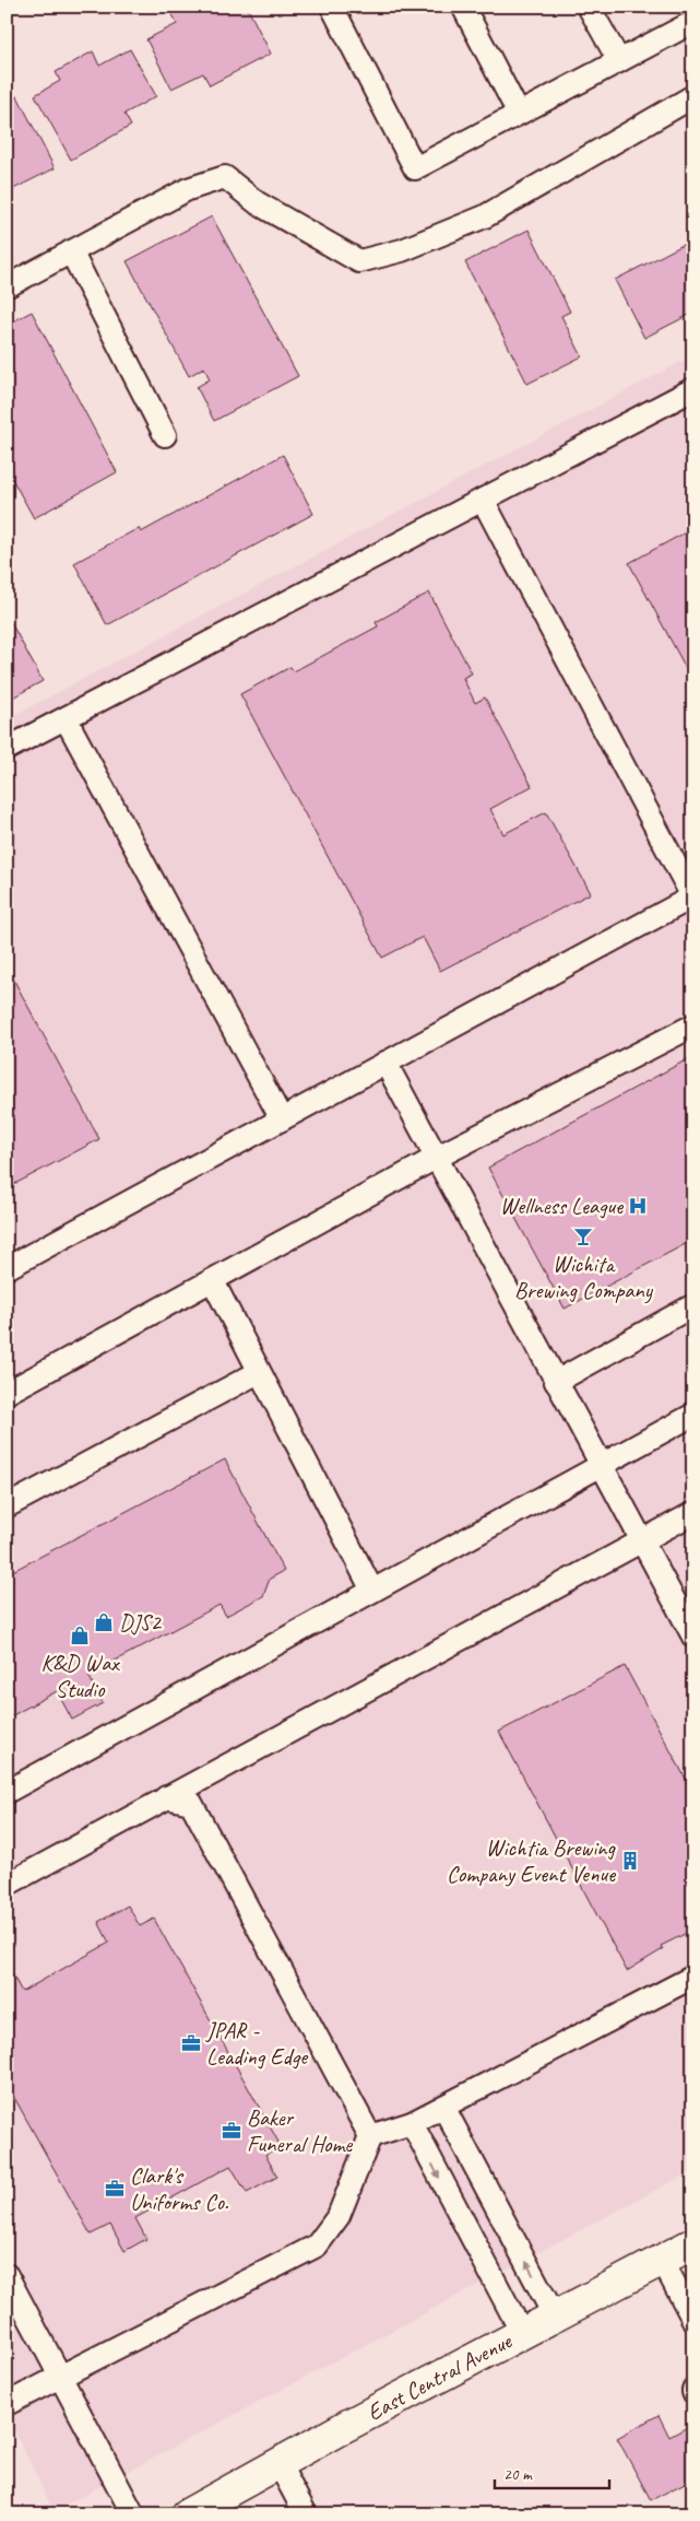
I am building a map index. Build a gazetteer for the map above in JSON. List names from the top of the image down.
{
  "streets": {
    "main road": ["East Central Avenue"]
  },
  "places": {
    "hospital": ["Wellness League"],
    "bar": ["Wichita Brewing Company"],
    "shop": ["DJS2", "K&D Wax Studio"],
    "building": ["Wichtia Brewing Company Event Venue"],
    "office": ["JPAR - Leading Edge", "Baker Funeral Home", "Clark's Uniforms Co."]
  },
  "scale_bar": "20 m"
}
